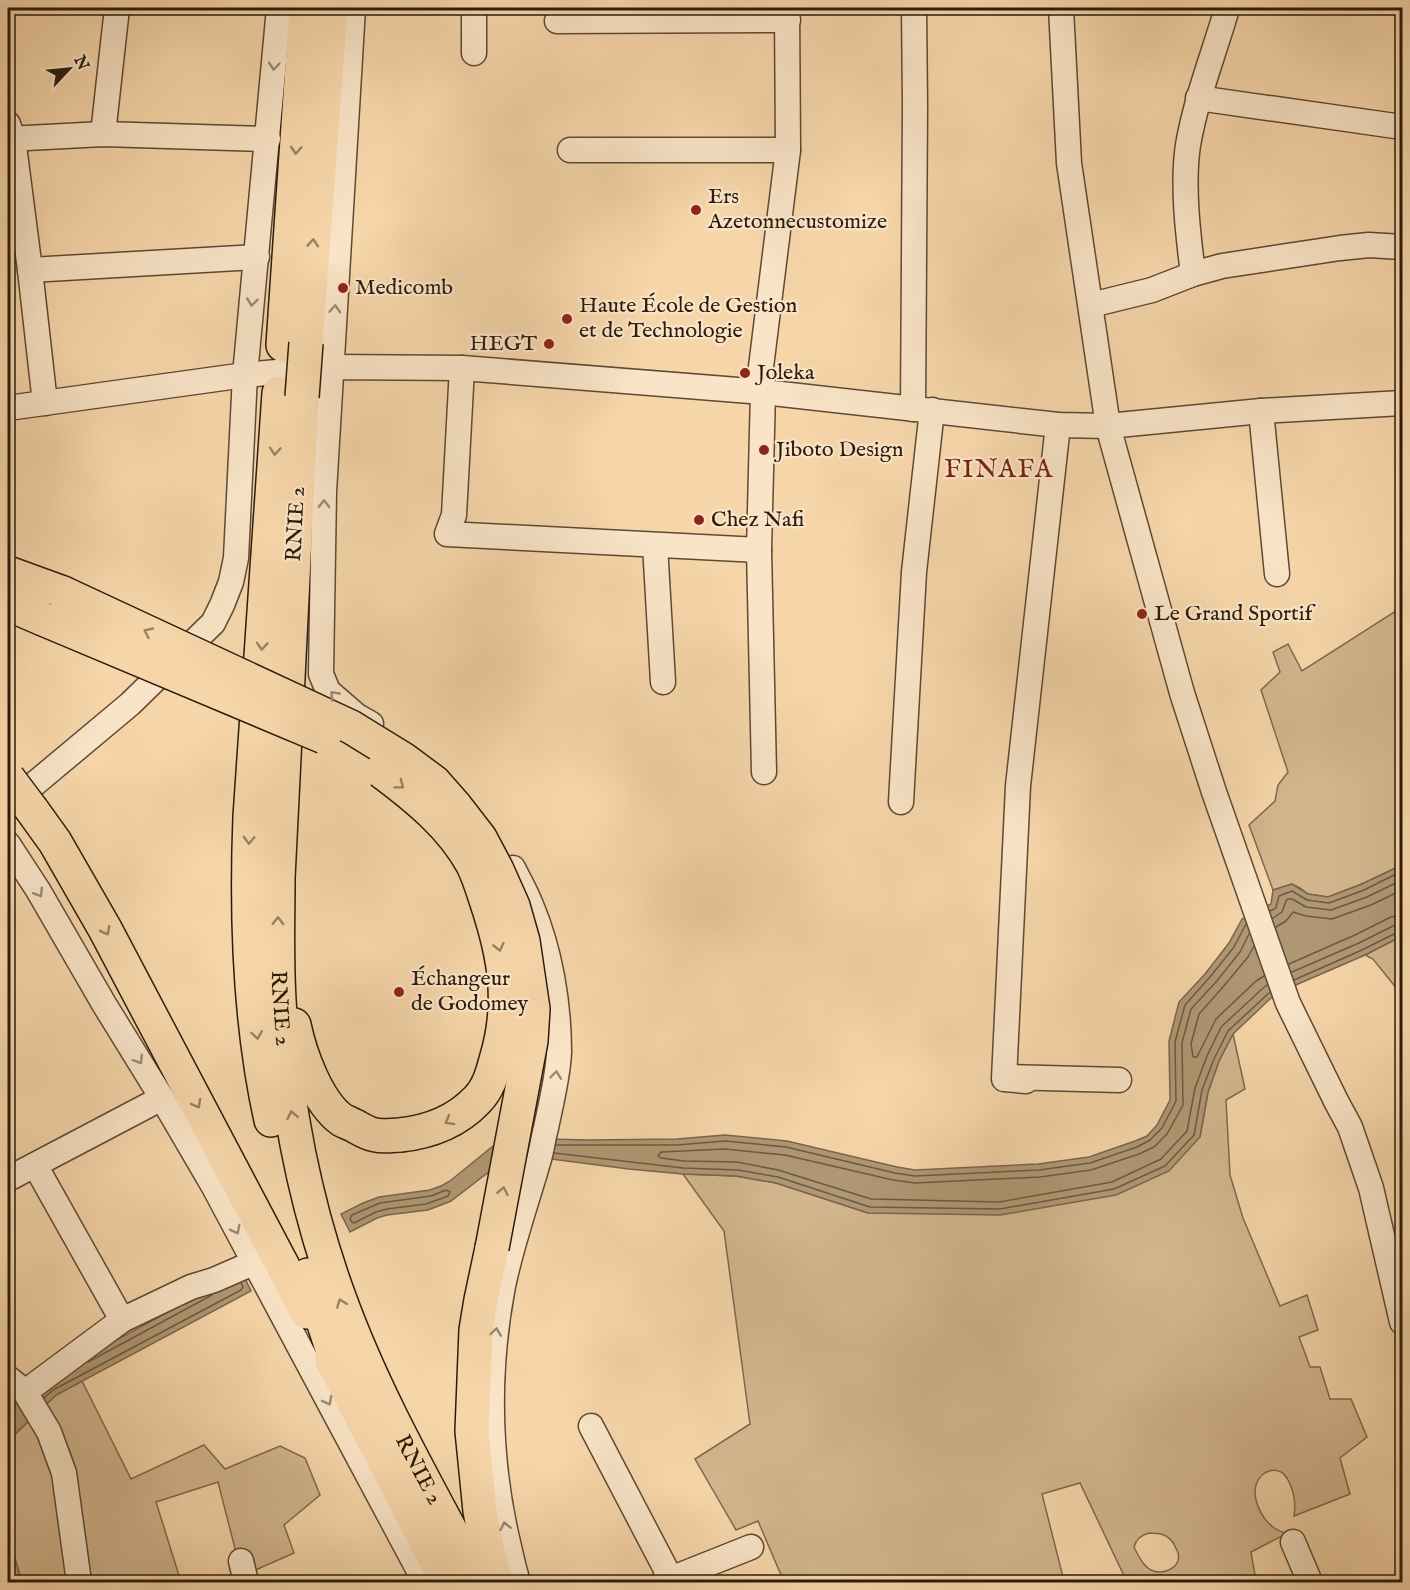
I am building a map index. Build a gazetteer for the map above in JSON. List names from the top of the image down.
{
  "streets": {
    "highway": ["RNIE 2"]
  },
  "districts": ["FINAFA"],
  "places": [
    "Ers Azetonnecustomize",
    "Medicomb",
    "Haute École de Gestion et de Technologie",
    "HEGT",
    "Joleka",
    "Jiboto Design",
    "Chez Nafi",
    "Le Grand Sportif",
    "Échangeur de Godomey"
  ],
  "north": "top right"
}
